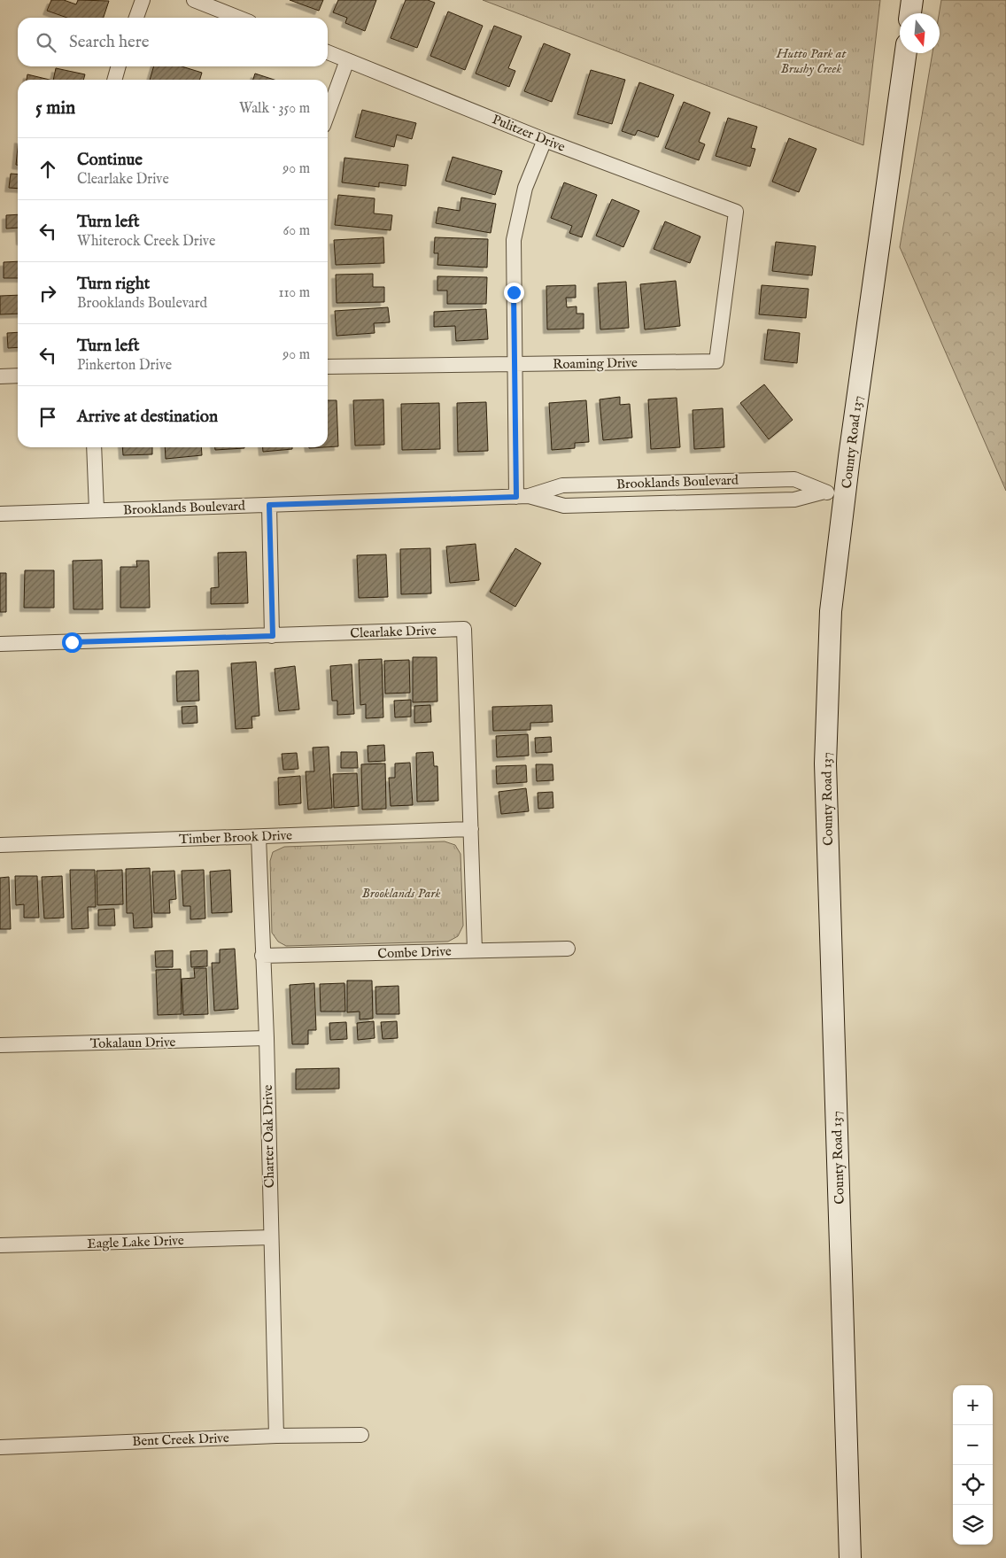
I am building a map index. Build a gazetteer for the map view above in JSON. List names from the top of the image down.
{
  "streets": {
    "street": [
      "Pulitzer Drive",
      "Roaming Drive",
      "County Road 137",
      "Brooklands Boulevard",
      "Clearlake Drive",
      "Timber Brook Drive",
      "Combe Drive",
      "Tokalaun Drive",
      "Charter Oak Drive",
      "Eagle Lake Drive",
      "Bent Creek Drive"
    ]
  },
  "crossings": [
    ["Pulitzer Drive", "Roaming Drive"],
    ["County Road 137", "Brooklands Boulevard"],
    ["Clearlake Drive", "Timber Brook Drive"],
    ["Clearlake Drive", "Combe Drive"],
    ["Timber Brook Drive", "Charter Oak Drive"],
    ["Combe Drive", "Charter Oak Drive"],
    ["Tokalaun Drive", "Charter Oak Drive"],
    ["Charter Oak Drive", "Eagle Lake Drive"],
    ["Charter Oak Drive", "Bent Creek Drive"]
  ],
  "parks": ["Hutto Park at Brushy Creek", "Brooklands Park"],
  "north": "bottom",
  "page": {
    "search": "Search here",
    "heading": ["5 min", "Walk · 350 m"],
    "list": [
      ["Continue", "Clearlake Drive", "90 m"],
      ["Turn left", "Whiterock Creek Drive", "60 m"],
      ["Turn right", "Brooklands Boulevard", "110 m"],
      ["Turn left", "Pinkerton Drive", "90 m"],
      "Arrive at destination"
    ],
    "map_buttons": ["+", "−"]
  }
}
